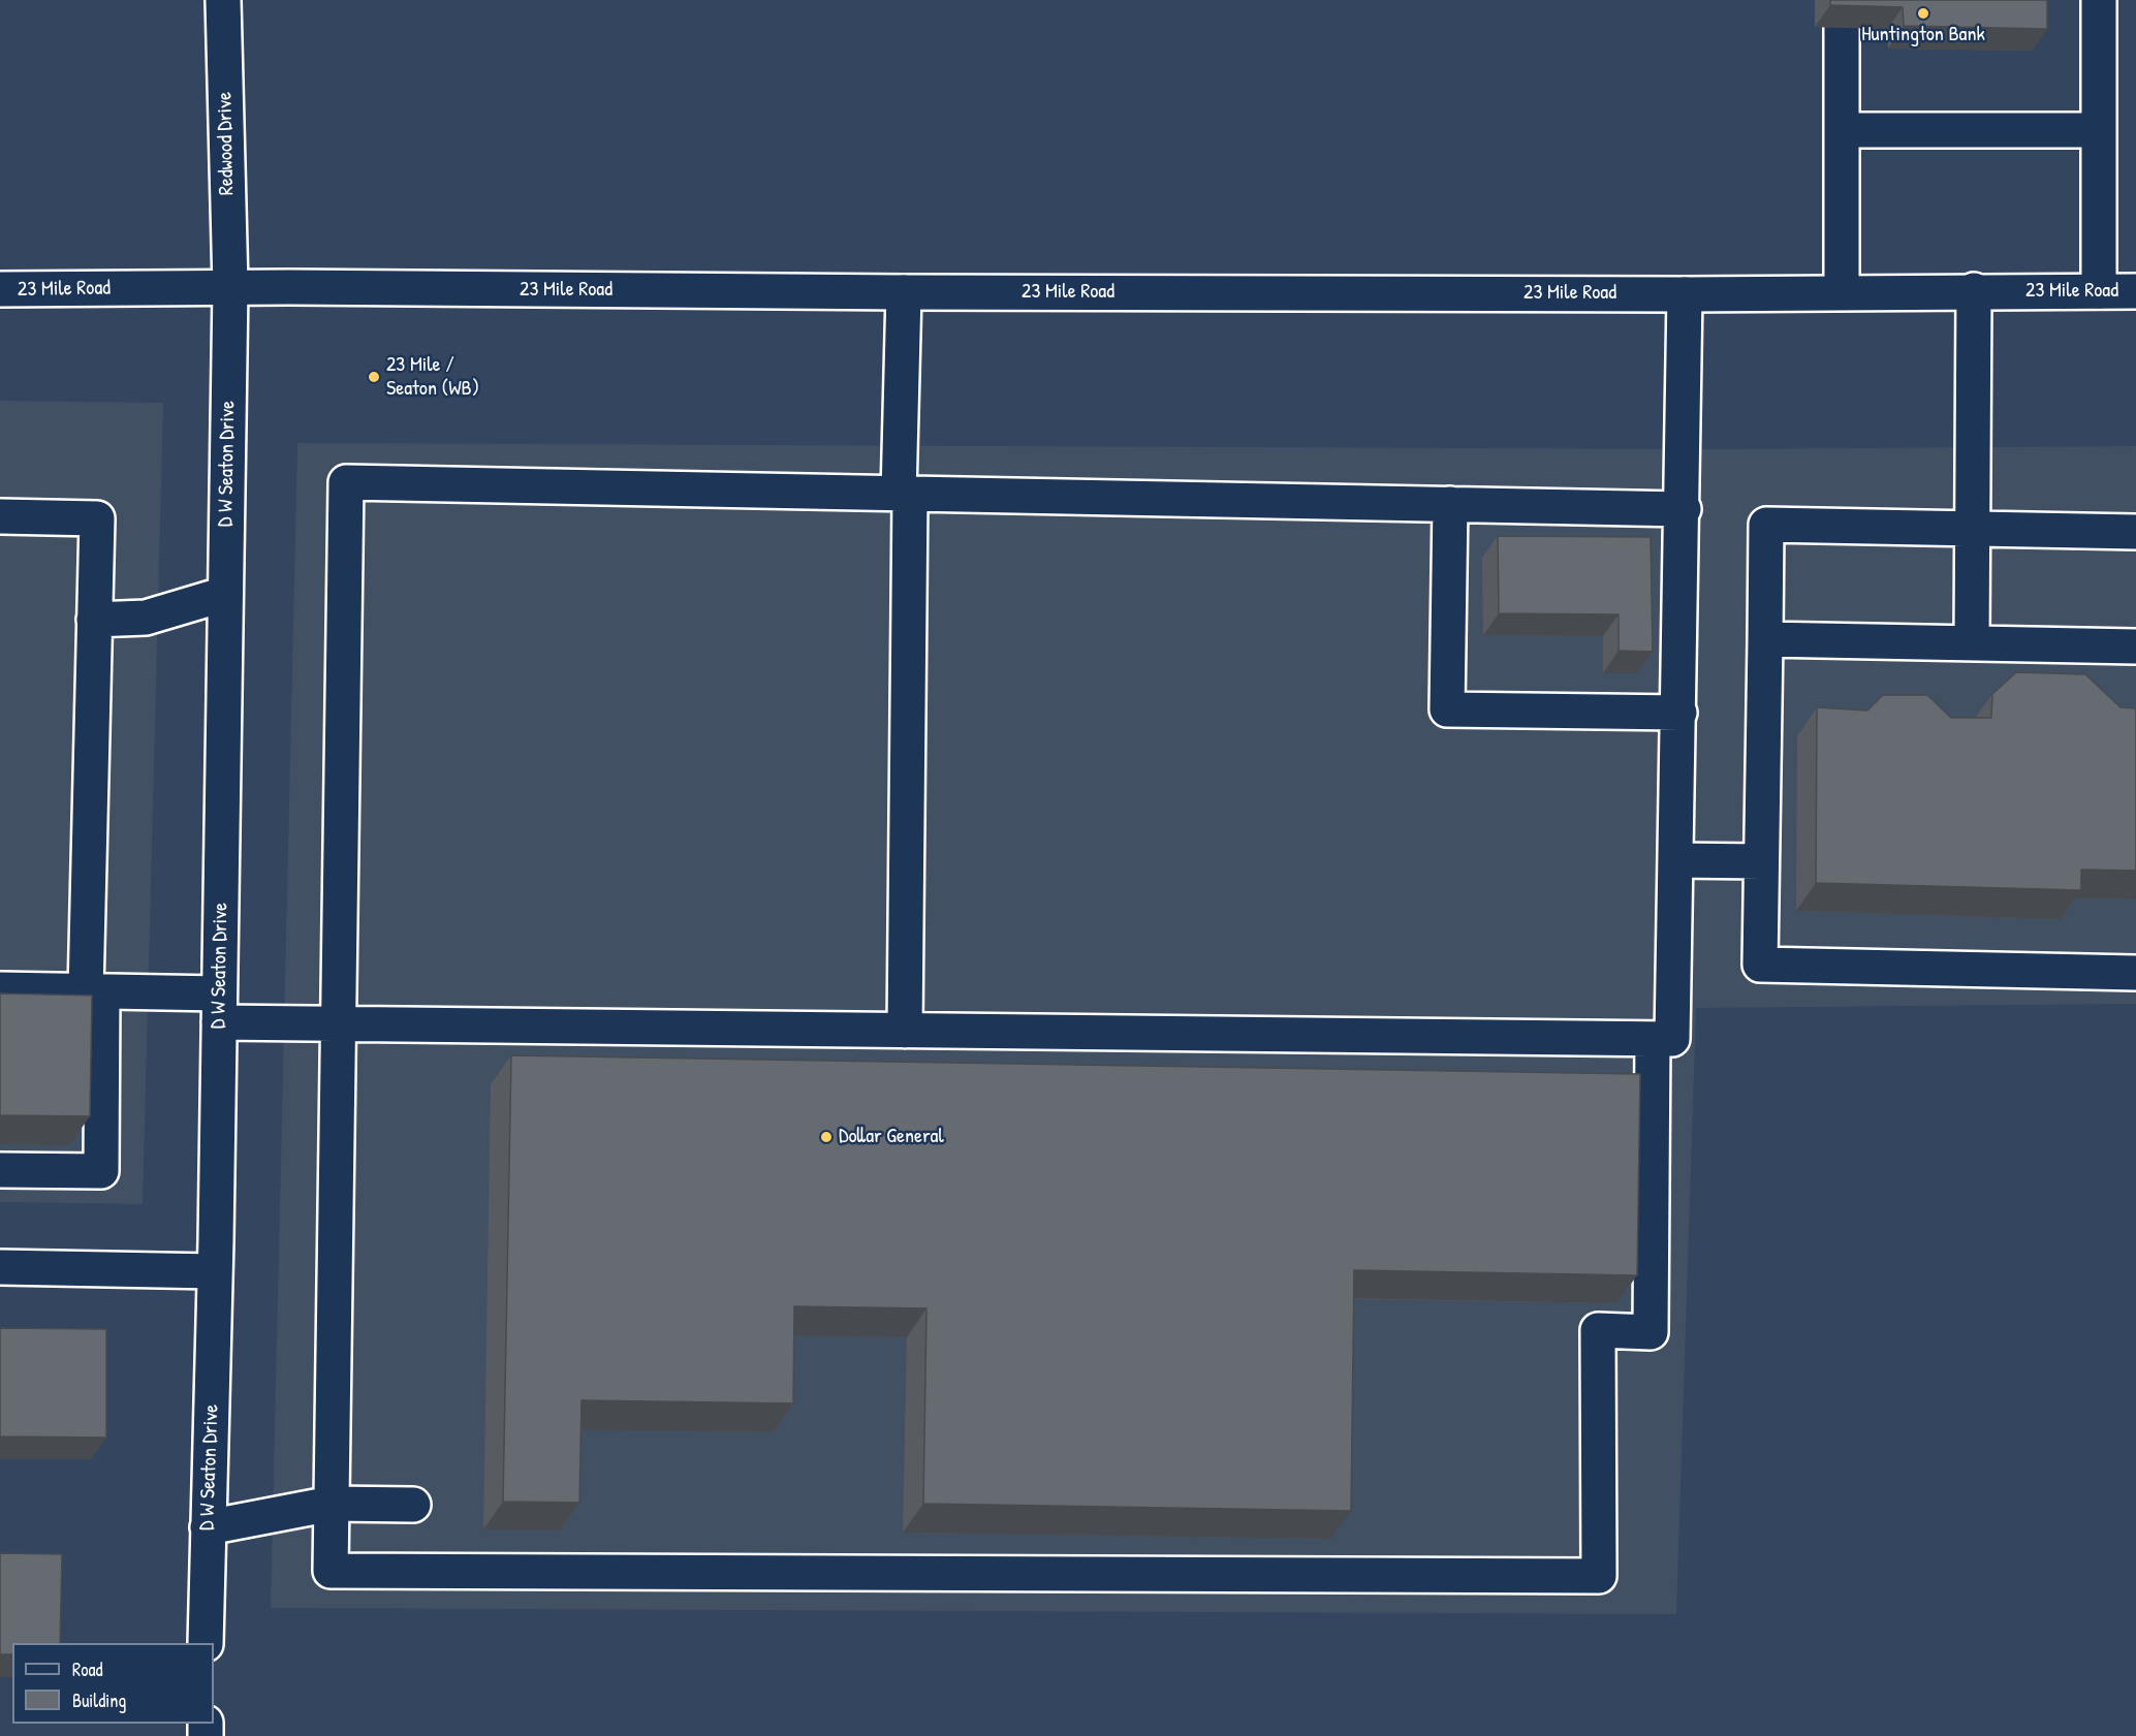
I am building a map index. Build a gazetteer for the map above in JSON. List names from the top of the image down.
{
  "streets": {
    "main road": ["Redwood Drive", "23 Mile Road", "D W Seaton Drive"]
  },
  "crossings": [
    ["Redwood Drive", "23 Mile Road"],
    ["Redwood Drive", "D W Seaton Drive"],
    ["23 Mile Road", "D W Seaton Drive"]
  ],
  "places": ["Huntington Bank", "23 Mile / Seaton (WB)", "Dollar General"],
  "legend": ["Road", "Building"]
}
